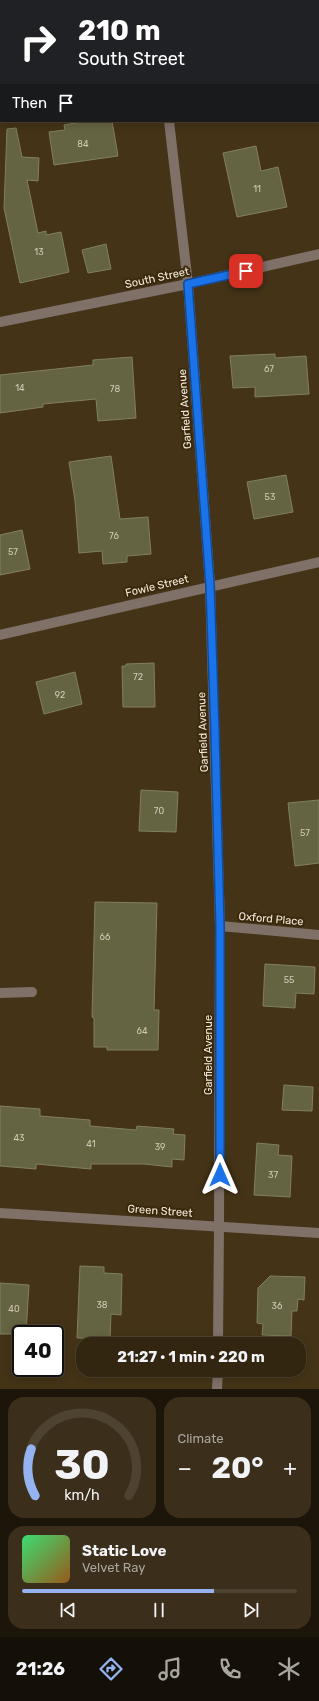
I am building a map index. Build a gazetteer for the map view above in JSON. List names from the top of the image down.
{
  "streets": {
    "street": [
      "South Street",
      "Garfield Avenue",
      "Fowle Street",
      "Oxford Place",
      "Green Street"
    ]
  },
  "crossings": [
    ["South Street", "Garfield Avenue"],
    ["Garfield Avenue", "Fowle Street"],
    ["Garfield Avenue", "Oxford Place"],
    ["Garfield Avenue", "Green Street"]
  ],
  "house_numbers": [
    "84",
    "11",
    "13",
    "67",
    "14",
    "78",
    "53",
    "76",
    "57",
    "72",
    "92",
    "70",
    "57",
    "66",
    "55",
    "64",
    "43",
    "41",
    "39",
    "37",
    "38",
    "36",
    "40"
  ],
  "page": {
    "turn": ["210 m", "South Street"],
    "then": "Then",
    "limit": "40",
    "trip": "21:27 · 1 min · 220 m",
    "tile": "Climate",
    "heat": ["−", "20°", "+"],
    "song": ["Static Love", "Velvet Ray"],
    "tabs": "21:26",
    "gauge": ["30", "km/h"]
  }
}
